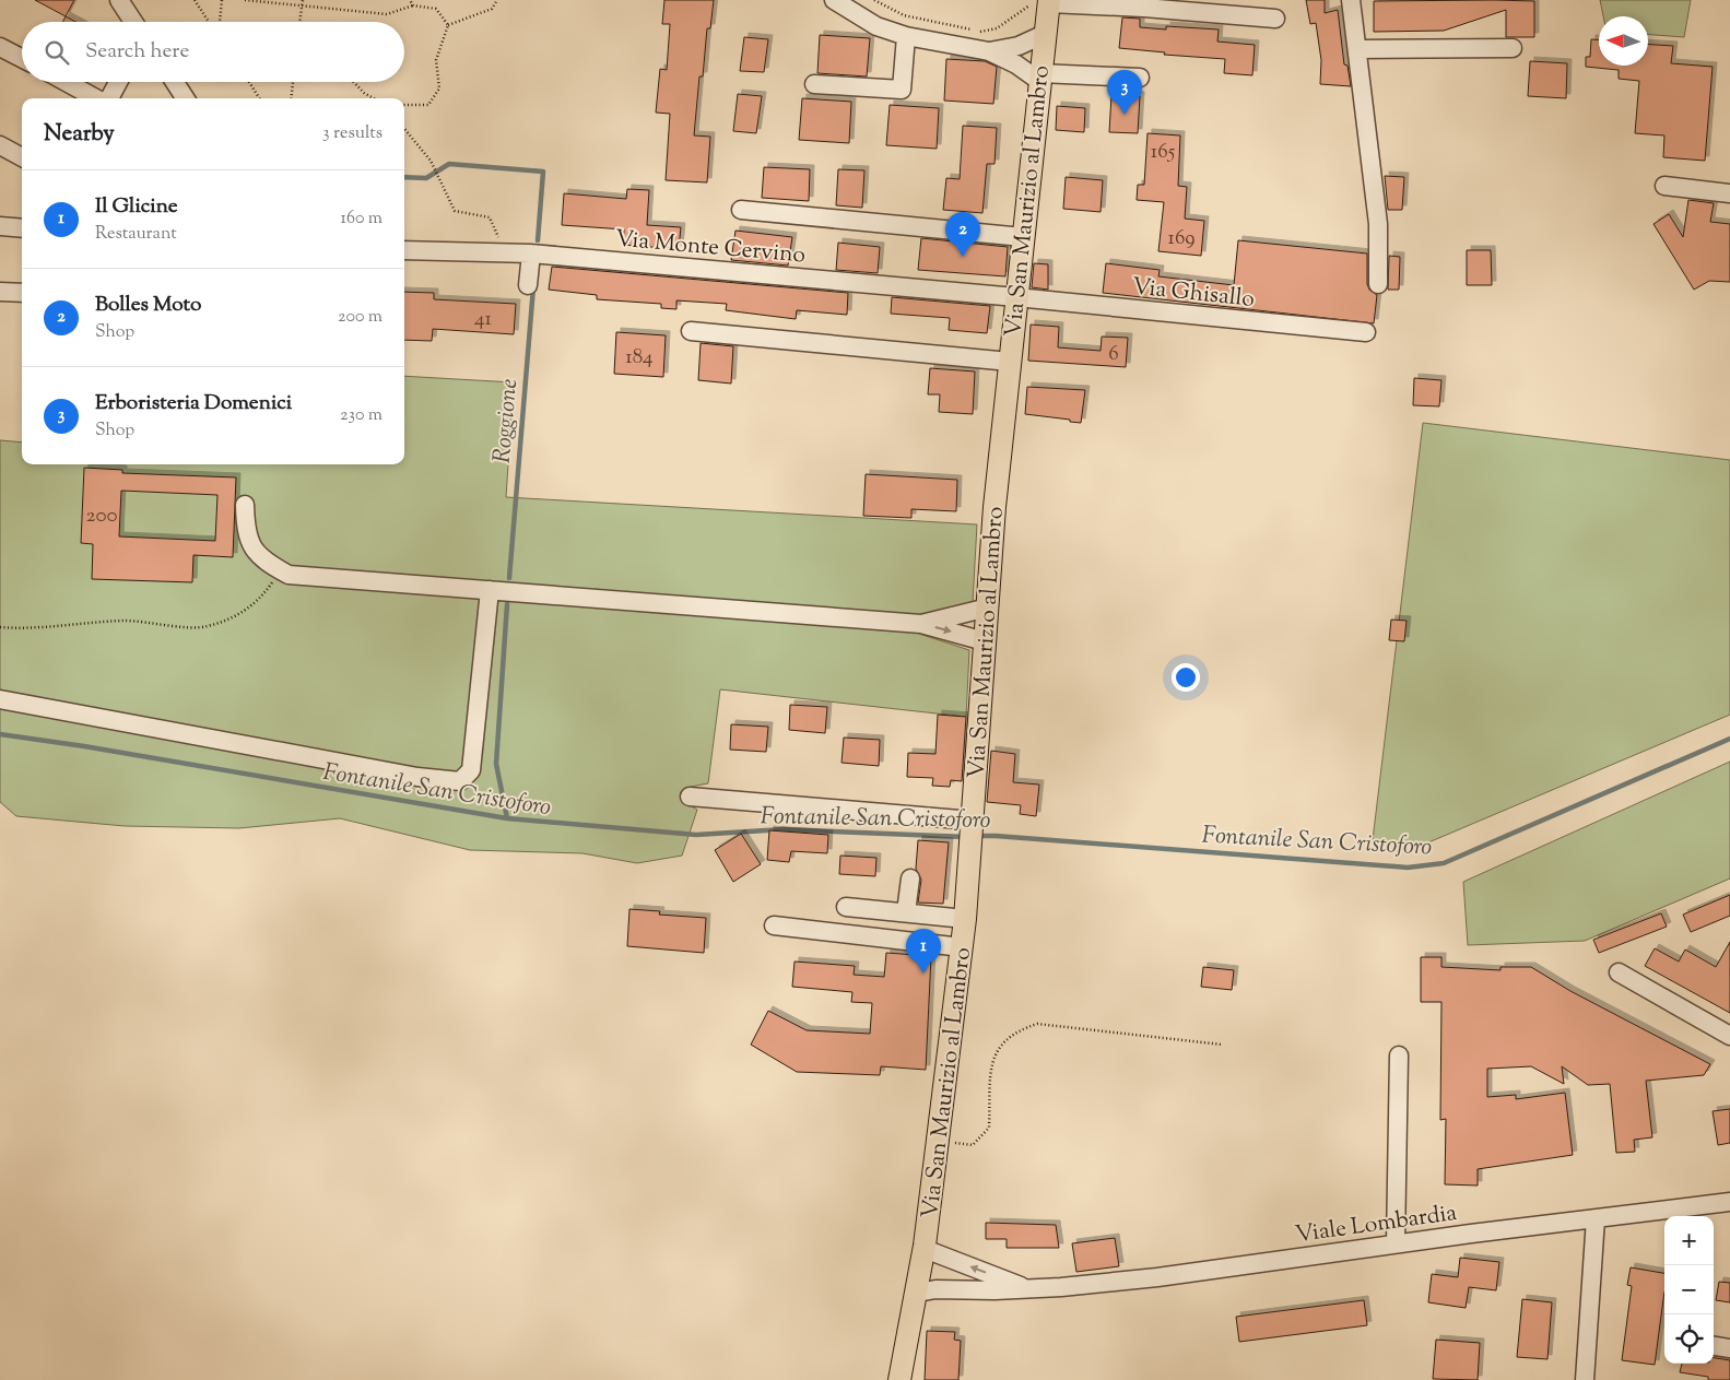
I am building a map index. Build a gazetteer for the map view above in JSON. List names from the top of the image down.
{
  "streets": {
    "main road": ["Via San Maurizio al Lambro"],
    "street": ["Via Monte Cervino", "Via Ghisallo", "Viale Lombardia"]
  },
  "crossings": [
    ["Via San Maurizio al Lambro", "Via Monte Cervino"],
    ["Via San Maurizio al Lambro", "Via Ghisallo"],
    ["Via San Maurizio al Lambro", "Viale Lombardia"],
    ["Via Monte Cervino", "Via Ghisallo"]
  ],
  "water": ["Roggione", "Fontanile San Cristoforo"],
  "house_numbers": [
    "165",
    "169",
    "41",
    "6",
    "184",
    "200"
  ],
  "north": "left",
  "page": {
    "search": "Search here",
    "pins": ["3", "2", "1"],
    "heading": ["Nearby", "3 results"],
    "list": [
      {
        "mark": "1",
        "name": "Il Glicine",
        "note": "Restaurant",
        "value": "160 m"
      },
      {
        "mark": "2",
        "name": "Bolles Moto",
        "note": "Shop",
        "value": "200 m"
      },
      {
        "mark": "3",
        "name": "Erboristeria Domenici",
        "note": "Shop",
        "value": "230 m"
      }
    ],
    "map_buttons": ["+", "−"]
  }
}
